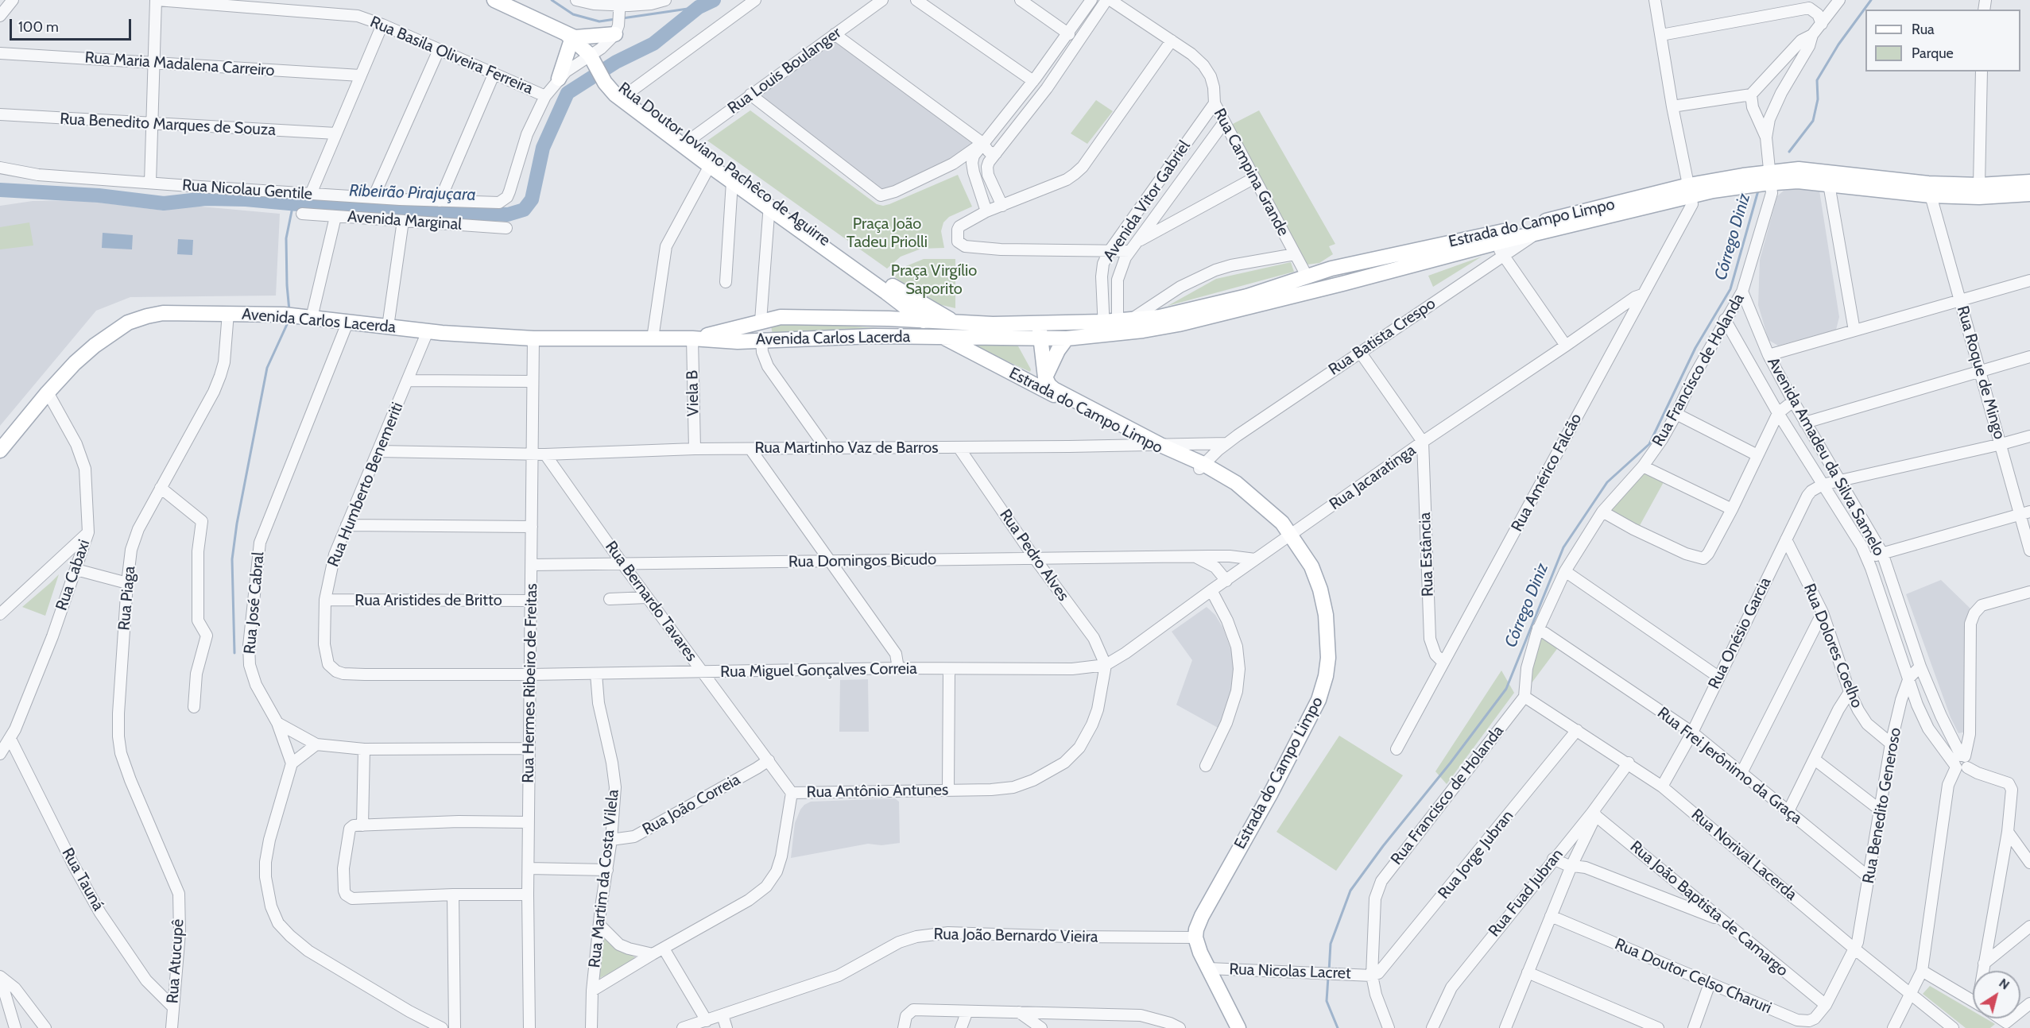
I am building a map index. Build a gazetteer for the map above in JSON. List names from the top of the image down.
{
  "streets": {
    "main road": ["Rua Doutor Joviano Pachêco de Aguirre", "Estrada do Campo Limpo", "Avenida Carlos Lacerda"],
    "street": [
      "Rua Basila Oliveira Ferreira",
      "Rua Maria Madalena Carreiro",
      "Rua Louis Boulanger",
      "Rua Benedito Marques de Souza",
      "Rua Campina Grande",
      "Rua Nicolau Gentile",
      "Avenida Vitor Gabriel",
      "Avenida Marginal",
      "Rua Batista Crespo",
      "Rua Francisco de Holanda",
      "Rua Roque de Mingo",
      "Viela B",
      "Rua Martinho Vaz de Barros",
      "Avenida Amadeu da Silva Samelo",
      "Rua Américo Falcão",
      "Rua Jacaratinga",
      "Rua Humberto Benemeriti",
      "Rua Estância",
      "Rua Pedro Alves",
      "Rua Domingos Bicudo",
      "Rua Cabaxi",
      "Rua Piaga",
      "Rua Aristides de Britto",
      "Rua Bernardo Tavares",
      "Rua José Cabral",
      "Rua Onésio Garcia",
      "Rua Dolores Coelho",
      "Rua Miguel Gonçalves Correia",
      "Rua Hermes Ribeiro de Freitas",
      "Rua Frei Jerônimo da Graça",
      "Rua Antônio Antunes",
      "Rua João Correia",
      "Rua Benedito Generoso",
      "Rua Jorge Jubran",
      "Rua Norival Lacerda",
      "Rua Martim da Costa Vilela",
      "Rua Tauná",
      "Rua Fuad Jubran",
      "Rua João Baptista de Camargo",
      "Rua João Bernardo Vieira",
      "Rua Atucupê",
      "Rua Nicolas Lacret",
      "Rua Doutor Celso Charuri"
    ]
  },
  "crossings": [
    ["Rua Basila Oliveira Ferreira", "Rua Nicolau Gentile"],
    ["Rua Louis Boulanger", "Rua Doutor Joviano Pachêco de Aguirre"],
    ["Rua Doutor Joviano Pachêco de Aguirre", "Estrada do Campo Limpo"],
    ["Rua Doutor Joviano Pachêco de Aguirre", "Avenida Carlos Lacerda"],
    ["Rua Campina Grande", "Avenida Vitor Gabriel"],
    ["Rua Campina Grande", "Estrada do Campo Limpo"],
    ["Avenida Vitor Gabriel", "Estrada do Campo Limpo"],
    ["Estrada do Campo Limpo", "Avenida Carlos Lacerda"],
    ["Estrada do Campo Limpo", "Rua Batista Crespo"],
    ["Estrada do Campo Limpo", "Rua Francisco de Holanda"],
    ["Estrada do Campo Limpo", "Rua Roque de Mingo"],
    ["Estrada do Campo Limpo", "Rua Martinho Vaz de Barros"],
    ["Estrada do Campo Limpo", "Rua Américo Falcão"],
    ["Estrada do Campo Limpo", "Rua Jacaratinga"],
    ["Estrada do Campo Limpo", "Rua João Bernardo Vieira"],
    ["Avenida Carlos Lacerda", "Viela B"],
    ["Avenida Carlos Lacerda", "Rua Humberto Benemeriti"],
    ["Avenida Carlos Lacerda", "Rua Cabaxi"],
    ["Avenida Carlos Lacerda", "Rua Piaga"],
    ["Avenida Carlos Lacerda", "Rua José Cabral"],
    ["Avenida Carlos Lacerda", "Rua Hermes Ribeiro de Freitas"],
    ["Rua Francisco de Holanda", "Avenida Amadeu da Silva Samelo"],
    ["Rua Francisco de Holanda", "Rua Frei Jerônimo da Graça"],
    ["Rua Francisco de Holanda", "Rua Jorge Jubran"],
    ["Rua Francisco de Holanda", "Rua Norival Lacerda"],
    ["Rua Francisco de Holanda", "Rua Nicolas Lacret"],
    ["Viela B", "Rua Martinho Vaz de Barros"],
    ["Rua Martinho Vaz de Barros", "Rua Humberto Benemeriti"],
    ["Rua Martinho Vaz de Barros", "Rua Pedro Alves"],
    ["Rua Martinho Vaz de Barros", "Rua Bernardo Tavares"],
    ["Rua Martinho Vaz de Barros", "Rua Hermes Ribeiro de Freitas"],
    ["Avenida Amadeu da Silva Samelo", "Rua Onésio Garcia"],
    ["Avenida Amadeu da Silva Samelo", "Rua Benedito Generoso"],
    ["Rua Américo Falcão", "Rua Jacaratinga"],
    ["Rua Américo Falcão", "Rua Estância"],
    ["Rua Jacaratinga", "Rua Estância"],
    ["Rua Jacaratinga", "Rua Pedro Alves"],
    ["Rua Jacaratinga", "Rua Domingos Bicudo"],
    ["Rua Jacaratinga", "Rua Miguel Gonçalves Correia"],
    ["Rua Jacaratinga", "Rua Antônio Antunes"],
    ["Rua Humberto Benemeriti", "Rua Aristides de Britto"],
    ["Rua Humberto Benemeriti", "Rua Miguel Gonçalves Correia"],
    ["Rua Humberto Benemeriti", "Rua Hermes Ribeiro de Freitas"],
    ["Rua Pedro Alves", "Rua Domingos Bicudo"],
    ["Rua Pedro Alves", "Rua Miguel Gonçalves Correia"],
    ["Rua Pedro Alves", "Rua Antônio Antunes"],
    ["Rua Domingos Bicudo", "Rua Bernardo Tavares"],
    ["Rua Domingos Bicudo", "Rua Hermes Ribeiro de Freitas"],
    ["Rua Cabaxi", "Rua Tauná"],
    ["Rua Piaga", "Rua Atucupê"],
    ["Rua Aristides de Britto", "Rua Hermes Ribeiro de Freitas"],
    ["Rua Bernardo Tavares", "Rua Miguel Gonçalves Correia"],
    ["Rua Bernardo Tavares", "Rua Antônio Antunes"],
    ["Rua Bernardo Tavares", "Rua João Correia"],
    ["Rua Onésio Garcia", "Rua Dolores Coelho"],
    ["Rua Onésio Garcia", "Rua Frei Jerônimo da Graça"],
    ["Rua Onésio Garcia", "Rua Norival Lacerda"],
    ["Rua Dolores Coelho", "Rua Benedito Generoso"],
    ["Rua Miguel Gonçalves Correia", "Rua Hermes Ribeiro de Freitas"],
    ["Rua Miguel Gonçalves Correia", "Rua Antônio Antunes"],
    ["Rua Miguel Gonçalves Correia", "Rua Martim da Costa Vilela"],
    ["Rua Frei Jerônimo da Graça", "Rua Benedito Generoso"],
    ["Rua Antônio Antunes", "Rua Martim da Costa Vilela"],
    ["Rua João Correia", "Rua Martim da Costa Vilela"],
    ["Rua Benedito Generoso", "Rua Norival Lacerda"],
    ["Rua Benedito Generoso", "Rua Doutor Celso Charuri"],
    ["Rua Jorge Jubran", "Rua Norival Lacerda"],
    ["Rua Jorge Jubran", "Rua Nicolas Lacret"],
    ["Rua Norival Lacerda", "Rua Fuad Jubran"],
    ["Rua Norival Lacerda", "Rua Doutor Celso Charuri"],
    ["Rua Tauná", "Rua Atucupê"],
    ["Rua Fuad Jubran", "Rua João Baptista de Camargo"],
    ["Rua João Baptista de Camargo", "Rua Doutor Celso Charuri"]
  ],
  "water": ["Ribeirão Pirajuçara", "Córrego Diniz"],
  "parks": ["Praça João Tadeu Priolli", "Praça Virgílio Saporito"],
  "legend": ["Rua", "Parque"],
  "scale_bar": "100 m",
  "north": "top right"
}
